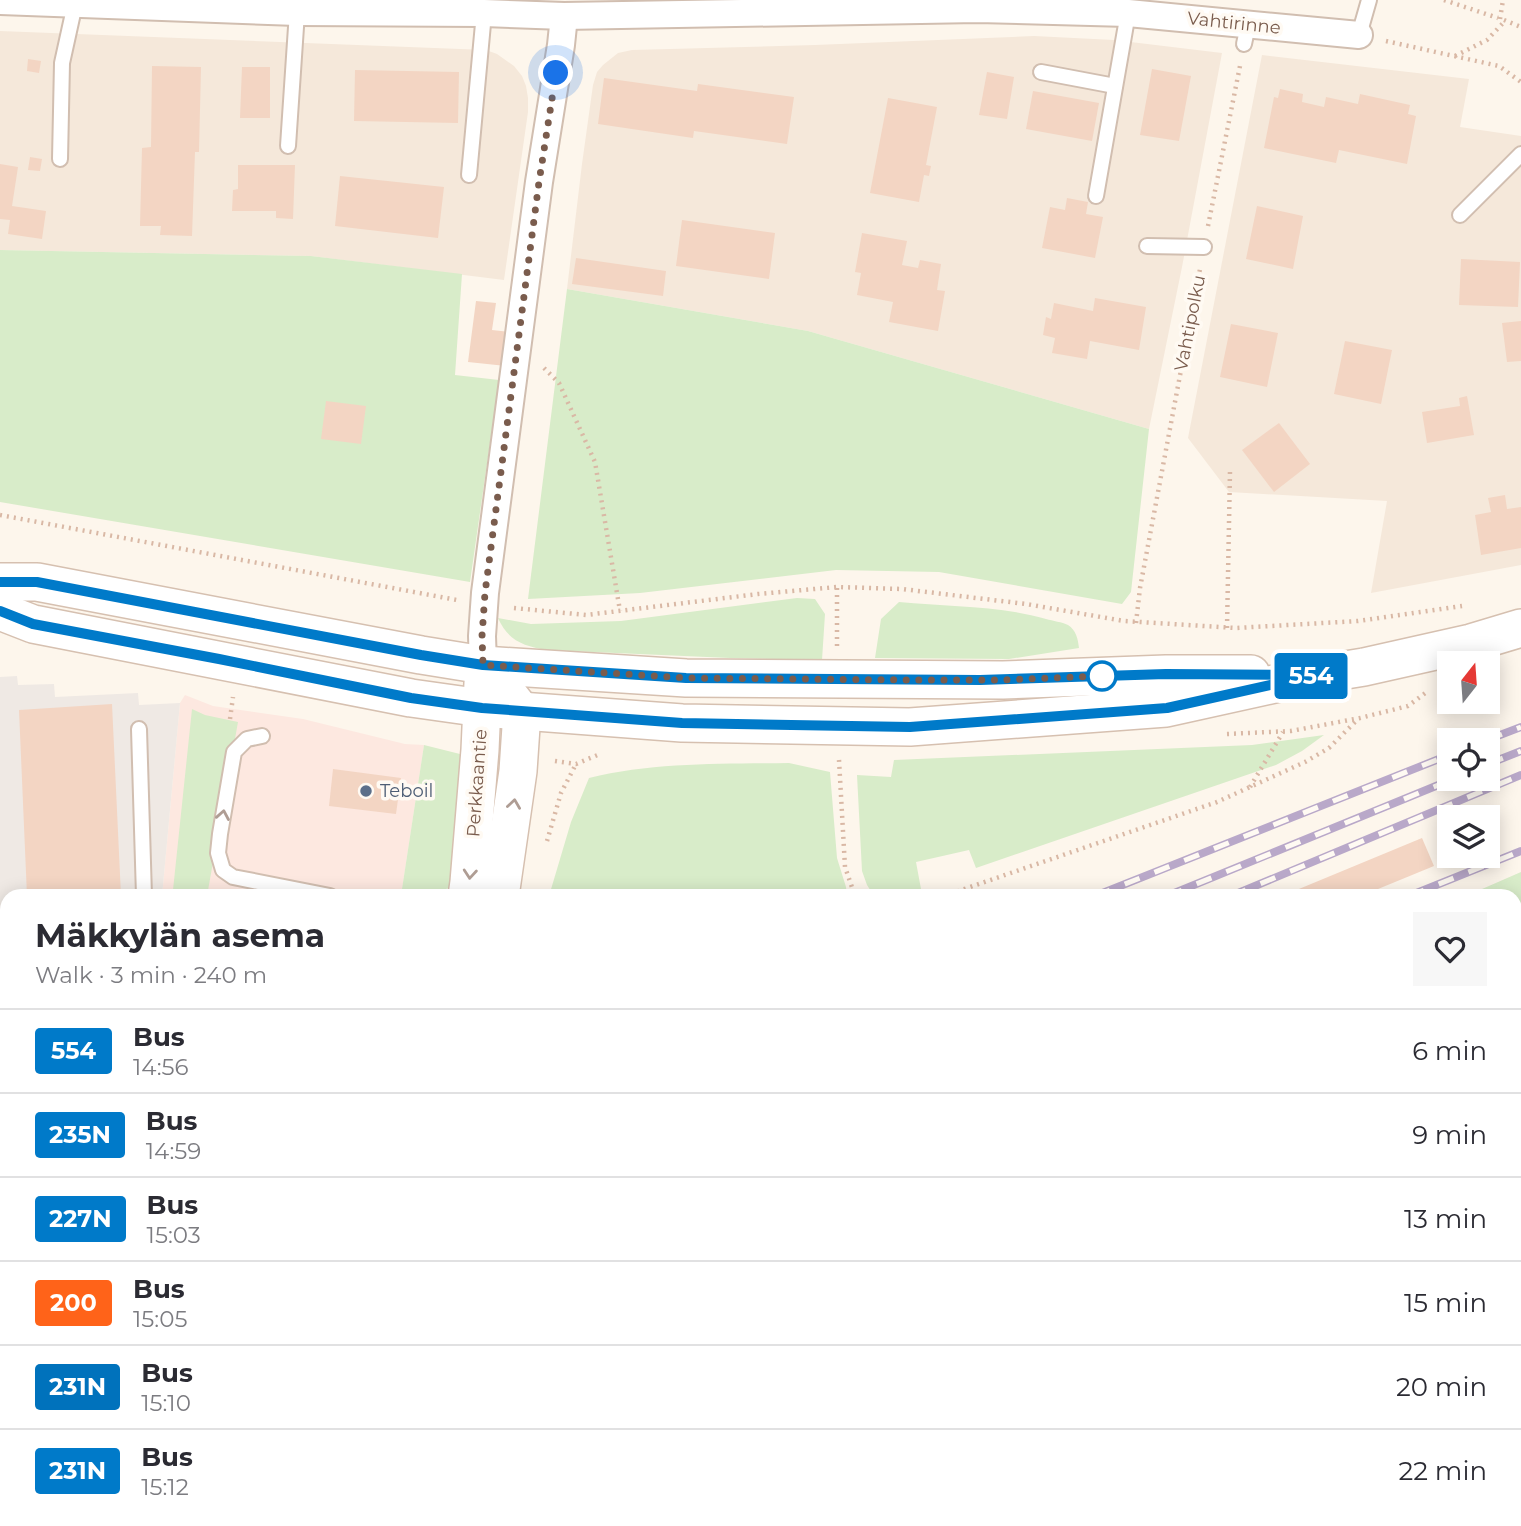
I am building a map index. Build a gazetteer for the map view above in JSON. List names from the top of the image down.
{
  "streets": {
    "main road": ["Perkkaantie"],
    "street": ["Vahtirinne"],
    "path": ["Vahtipolku"]
  },
  "crossings": [
    ["Vahtirinne", "Vahtipolku"]
  ],
  "places": ["Teboil"],
  "lines": ["bus line 554"],
  "north": "top",
  "page": {
    "on_map": "554",
    "heading": ["Mäkkylän asema", "Walk · 3 min · 240 m"],
    "list": [
      {
        "mark": "554",
        "name": "Bus",
        "note": "14:56",
        "value": "6 min"
      },
      {
        "mark": "235N",
        "name": "Bus",
        "note": "14:59",
        "value": "9 min"
      },
      {
        "mark": "227N",
        "name": "Bus",
        "note": "15:03",
        "value": "13 min"
      },
      {
        "mark": "200",
        "name": "Bus",
        "note": "15:05",
        "value": "15 min"
      },
      {
        "mark": "231N",
        "name": "Bus",
        "note": "15:10",
        "value": "20 min"
      },
      {
        "mark": "231N",
        "name": "Bus",
        "note": "15:12",
        "value": "22 min"
      }
    ]
  }
}
